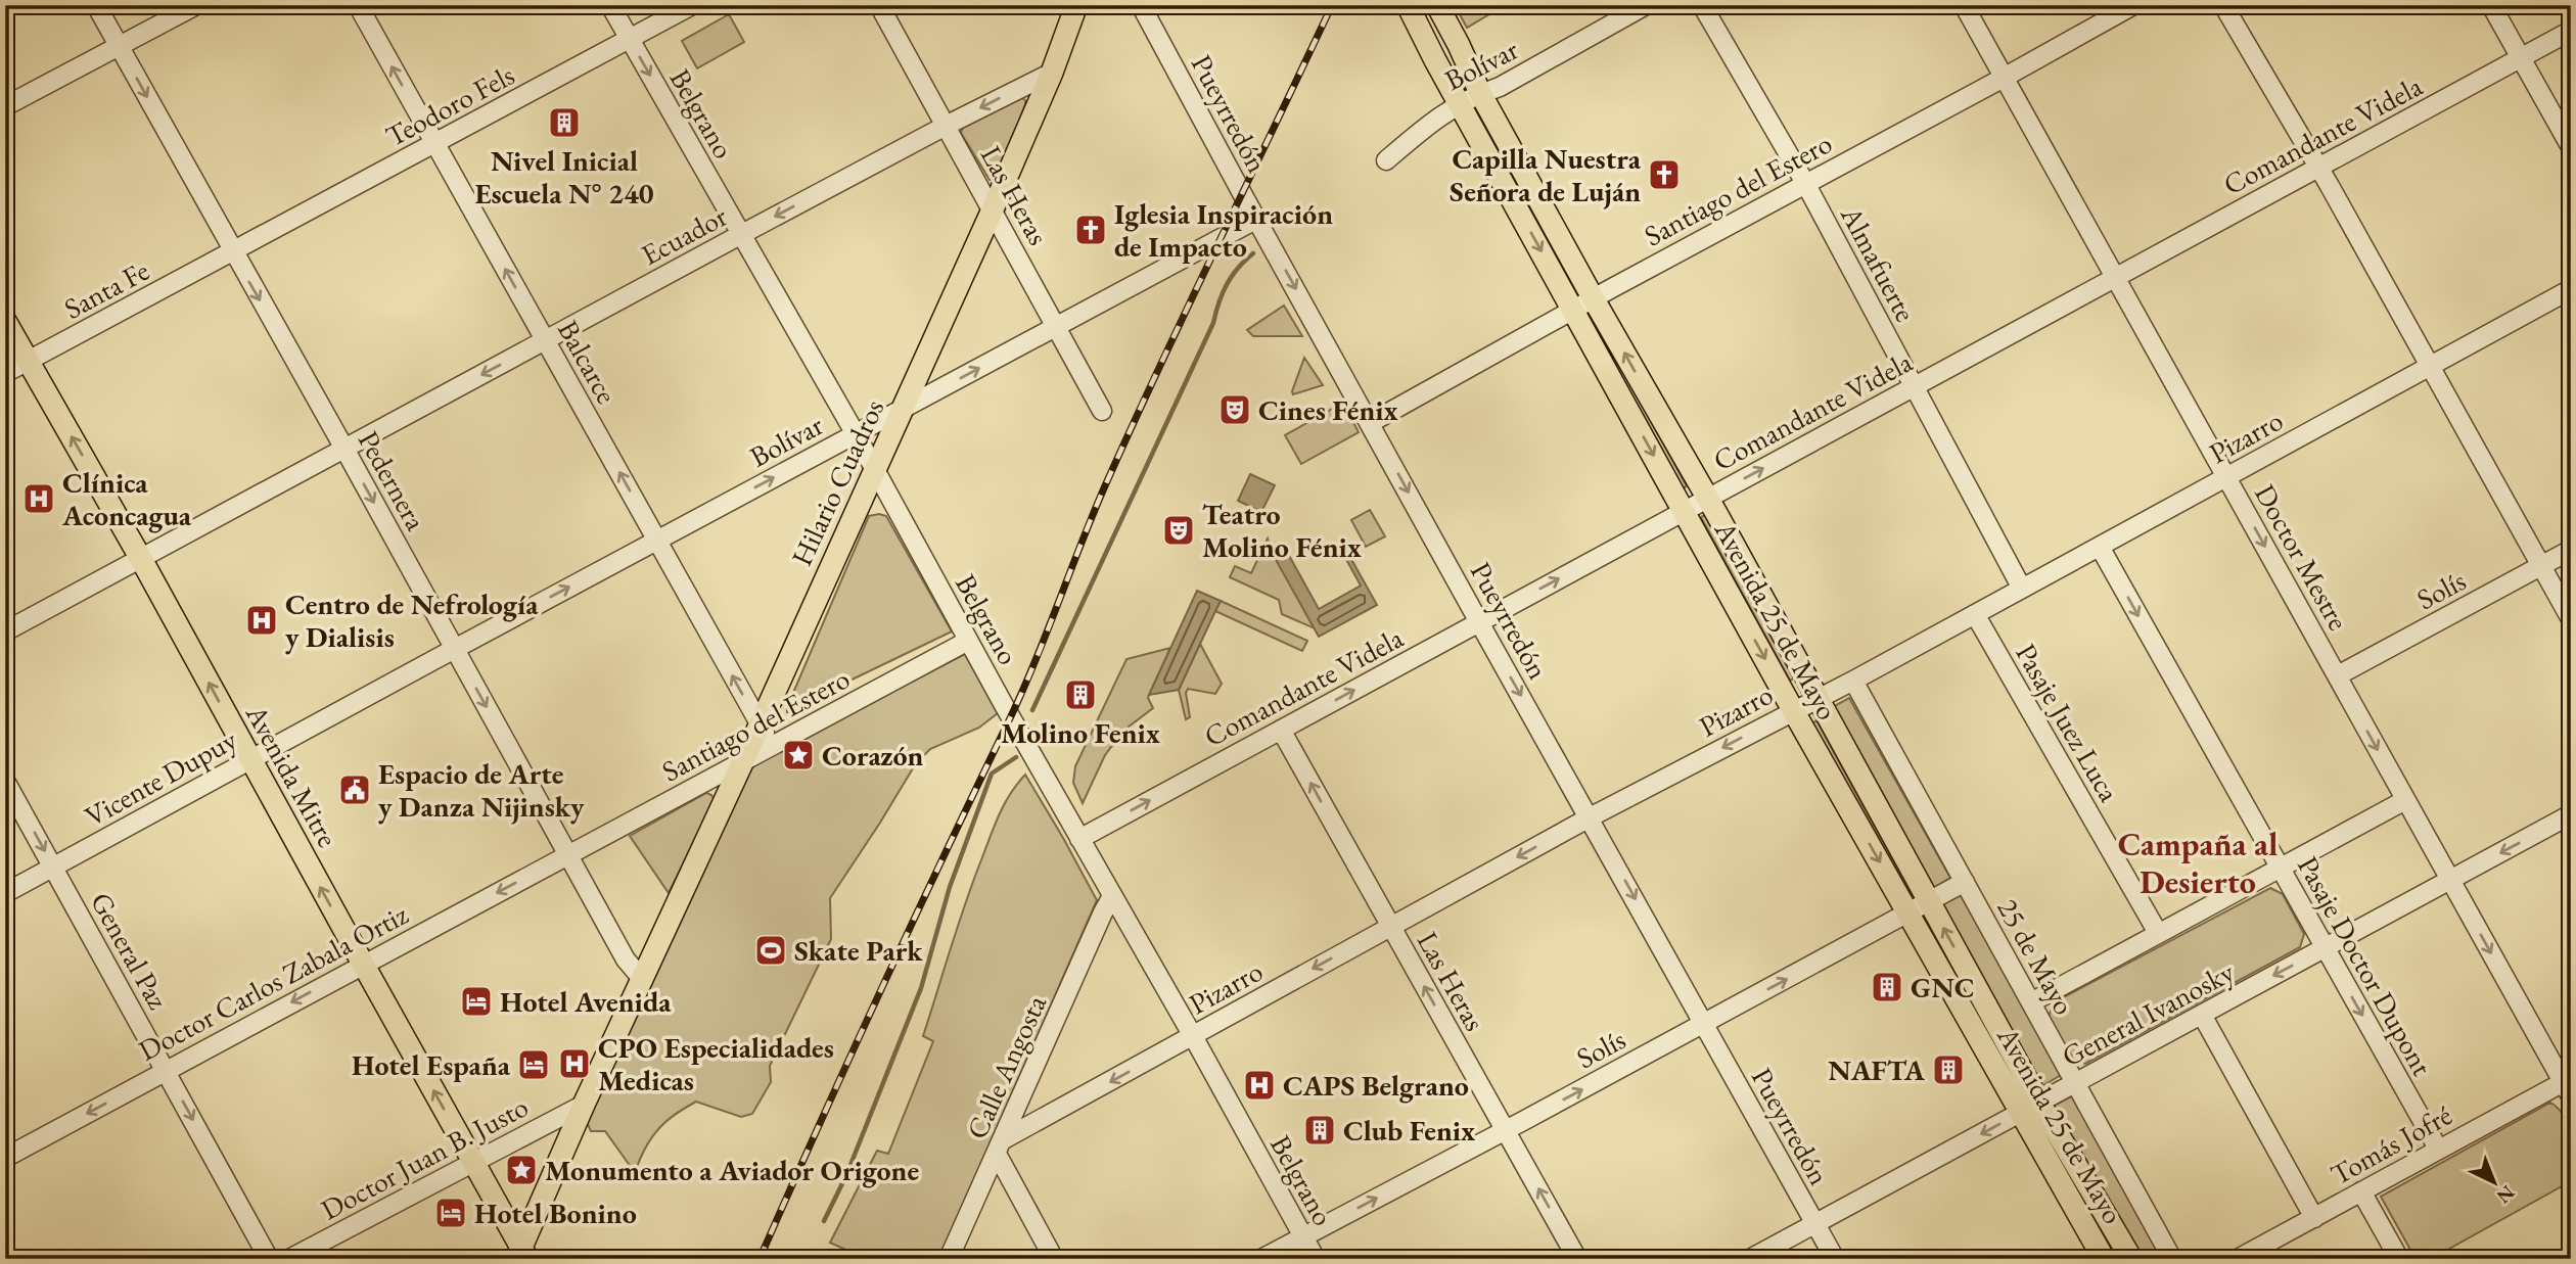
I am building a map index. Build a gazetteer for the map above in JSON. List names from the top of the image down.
{
  "streets": {
    "main road": ["Hilario Cuadros", "Avenida 25 de Mayo", "Avenida Mitre"],
    "street": [
      "Bolívar",
      "Teodoro Fels",
      "Belgrano",
      "Pueyrredón",
      "Comandante Videla",
      "Santiago del Estero",
      "Las Heras",
      "Ecuador",
      "Almafuerte",
      "Santa Fe",
      "Balcarce",
      "Pizarro",
      "Pedernera",
      "Doctor Mestre",
      "Solís",
      "Pasaje Juez Luca",
      "Vicente Dupuy",
      "General Paz",
      "25 de Mayo",
      "Pasaje Doctor Dupont",
      "Doctor Carlos Zabala Ortiz",
      "General Ivanosky",
      "Calle Angosta",
      "Tomás Jofré",
      "Doctor Juan B. Justo"
    ]
  },
  "crossings": [
    ["Bolívar", "Belgrano"],
    ["Bolívar", "Pueyrredón"],
    ["Bolívar", "Las Heras"],
    ["Bolívar", "Balcarce"],
    ["Bolívar", "Pedernera"],
    ["Bolívar", "Hilario Cuadros"],
    ["Bolívar", "Avenida 25 de Mayo"],
    ["Bolívar", "Vicente Dupuy"],
    ["Teodoro Fels", "Belgrano"],
    ["Teodoro Fels", "Santa Fe"],
    ["Teodoro Fels", "Balcarce"],
    ["Teodoro Fels", "Pedernera"],
    ["Belgrano", "Comandante Videla"],
    ["Belgrano", "Santiago del Estero"],
    ["Belgrano", "Ecuador"],
    ["Belgrano", "Pizarro"],
    ["Belgrano", "Hilario Cuadros"],
    ["Belgrano", "Solís"],
    ["Belgrano", "Calle Angosta"],
    ["Pueyrredón", "Comandante Videla"],
    ["Pueyrredón", "Santiago del Estero"],
    ["Pueyrredón", "Pizarro"],
    ["Pueyrredón", "Solís"],
    ["Pueyrredón", "General Ivanosky"],
    ["Comandante Videla", "Las Heras"],
    ["Comandante Videla", "Almafuerte"],
    ["Comandante Videla", "Doctor Mestre"],
    ["Comandante Videla", "Avenida 25 de Mayo"],
    ["Santiago del Estero", "Almafuerte"],
    ["Santiago del Estero", "Balcarce"],
    ["Santiago del Estero", "Pedernera"],
    ["Santiago del Estero", "Hilario Cuadros"],
    ["Santiago del Estero", "Doctor Mestre"],
    ["Santiago del Estero", "Avenida 25 de Mayo"],
    ["Santiago del Estero", "Doctor Carlos Zabala Ortiz"],
    ["Las Heras", "Ecuador"],
    ["Las Heras", "Pizarro"],
    ["Las Heras", "Hilario Cuadros"],
    ["Las Heras", "Solís"],
    ["Ecuador", "Balcarce"],
    ["Ecuador", "Pedernera"],
    ["Ecuador", "Hilario Cuadros"],
    ["Ecuador", "Avenida Mitre"],
    ["Almafuerte", "Pizarro"],
    ["Santa Fe", "Pedernera"],
    ["Santa Fe", "Avenida Mitre"],
    ["Balcarce", "Hilario Cuadros"],
    ["Pizarro", "Doctor Mestre"],
    ["Pizarro", "Avenida 25 de Mayo"],
    ["Pizarro", "Pasaje Juez Luca"],
    ["Pizarro", "25 de Mayo"],
    ["Pizarro", "Pasaje Doctor Dupont"],
    ["Pizarro", "Calle Angosta"],
    ["Pedernera", "Hilario Cuadros"],
    ["Pedernera", "Vicente Dupuy"],
    ["Pedernera", "Doctor Carlos Zabala Ortiz"],
    ["Hilario Cuadros", "Avenida Mitre"],
    ["Hilario Cuadros", "Doctor Juan B. Justo"],
    ["Doctor Mestre", "Solís"],
    ["Doctor Mestre", "General Ivanosky"],
    ["Doctor Mestre", "Tomás Jofré"],
    ["Solís", "Avenida 25 de Mayo"],
    ["Solís", "25 de Mayo"],
    ["Avenida 25 de Mayo", "General Ivanosky"],
    ["Avenida Mitre", "Vicente Dupuy"],
    ["Avenida Mitre", "Doctor Carlos Zabala Ortiz"],
    ["Avenida Mitre", "Doctor Juan B. Justo"],
    ["Vicente Dupuy", "General Paz"],
    ["General Paz", "Doctor Carlos Zabala Ortiz"],
    ["25 de Mayo", "General Ivanosky"],
    ["Pasaje Doctor Dupont", "General Ivanosky"],
    ["Pasaje Doctor Dupont", "Tomás Jofré"]
  ],
  "one_way": [
    "Bolívar",
    "Pueyrredón",
    "Comandante Videla",
    "Las Heras",
    "Ecuador",
    "Balcarce",
    "Pizarro",
    "Pedernera",
    "Doctor Mestre",
    "Solís",
    "Avenida Mitre",
    "General Paz",
    "Doctor Carlos Zabala Ortiz",
    "General Ivanosky"
  ],
  "districts": ["Campaña al Desierto"],
  "places": {
    "building": [
      "Nivel Inicial Escuela N° 240",
      "Molino Fenix",
      "GNC",
      "NAFTA",
      "Club Fenix"
    ],
    "church": ["Capilla Nuestra Señora de Luján", "Iglesia Inspiración de Impacto"],
    "theatre": ["Cines Fénix", "Teatro Molino Fénix"],
    "hospital": [
      "Clínica Aconcagua",
      "Centro de Nefrología y Dialisis",
      "CPO Especialidades Medicas",
      "CAPS Belgrano"
    ],
    "place": ["Corazón", "Monumento a Aviador Origone"],
    "public building": ["Espacio de Arte y Danza Nijinsky"],
    "sports": ["Skate Park"],
    "hotel": ["Hotel Avenida", "Hotel España", "Hotel Bonino"]
  },
  "north": "bottom right"
}
